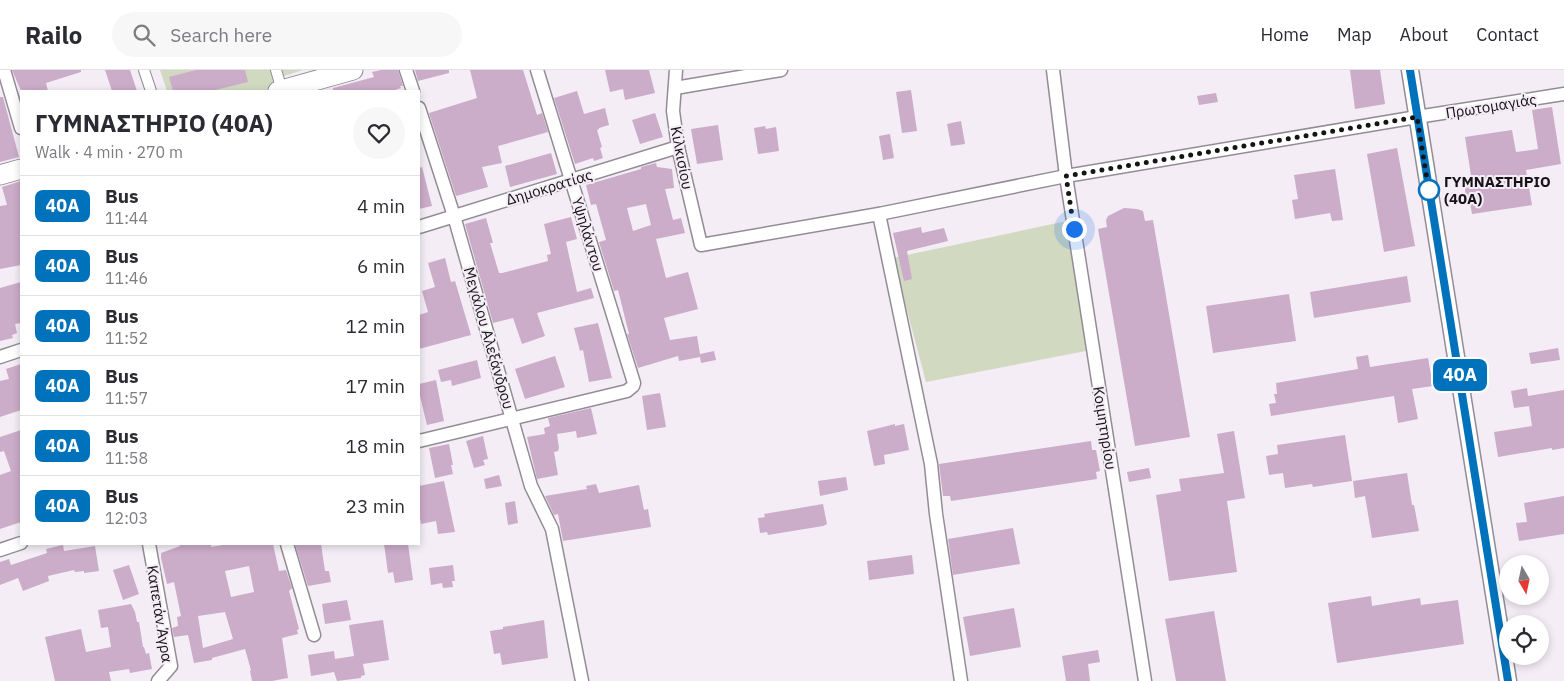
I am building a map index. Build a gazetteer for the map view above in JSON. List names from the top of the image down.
{
  "streets": {
    "street": [
      "Πρωτομαγιάς",
      "Κιλκισίου",
      "Δημοκρατίας",
      "Υψηλάντου",
      "Μεγάλου Αλεξάνδρου",
      "Κοιμητηρίου",
      "Καπετάν Άγρα"
    ]
  },
  "crossings": [
    ["Πρωτομαγιάς", "Κιλκισίου"],
    ["Πρωτομαγιάς", "Κοιμητηρίου"],
    ["Κιλκισίου", "Δημοκρατίας"],
    ["Δημοκρατίας", "Υψηλάντου"],
    ["Δημοκρατίας", "Μεγάλου Αλεξάνδρου"],
    ["Υψηλάντου", "Μεγάλου Αλεξάνδρου"]
  ],
  "places": ["ΓΥΜΝΑΣΤΗΡΙΟ (40Α)"],
  "lines": ["bus line 40Α"],
  "north": "bottom",
  "page": {
    "header": "Railo",
    "search": "Search here",
    "nav": [
      "Home",
      "Map",
      "About",
      "Contact"
    ],
    "on_map": "40Α",
    "heading": ["ΓΥΜΝΑΣΤΗΡΙΟ (40Α)", "Walk · 4 min · 270 m"],
    "list": [
      {
        "mark": "40Α",
        "name": "Bus",
        "note": "11:44",
        "value": "4 min"
      },
      {
        "mark": "40Α",
        "name": "Bus",
        "note": "11:46",
        "value": "6 min"
      },
      {
        "mark": "40Α",
        "name": "Bus",
        "note": "11:52",
        "value": "12 min"
      },
      {
        "mark": "40Α",
        "name": "Bus",
        "note": "11:57",
        "value": "17 min"
      },
      {
        "mark": "40Α",
        "name": "Bus",
        "note": "11:58",
        "value": "18 min"
      },
      {
        "mark": "40Α",
        "name": "Bus",
        "note": "12:03",
        "value": "23 min"
      }
    ]
  }
}
